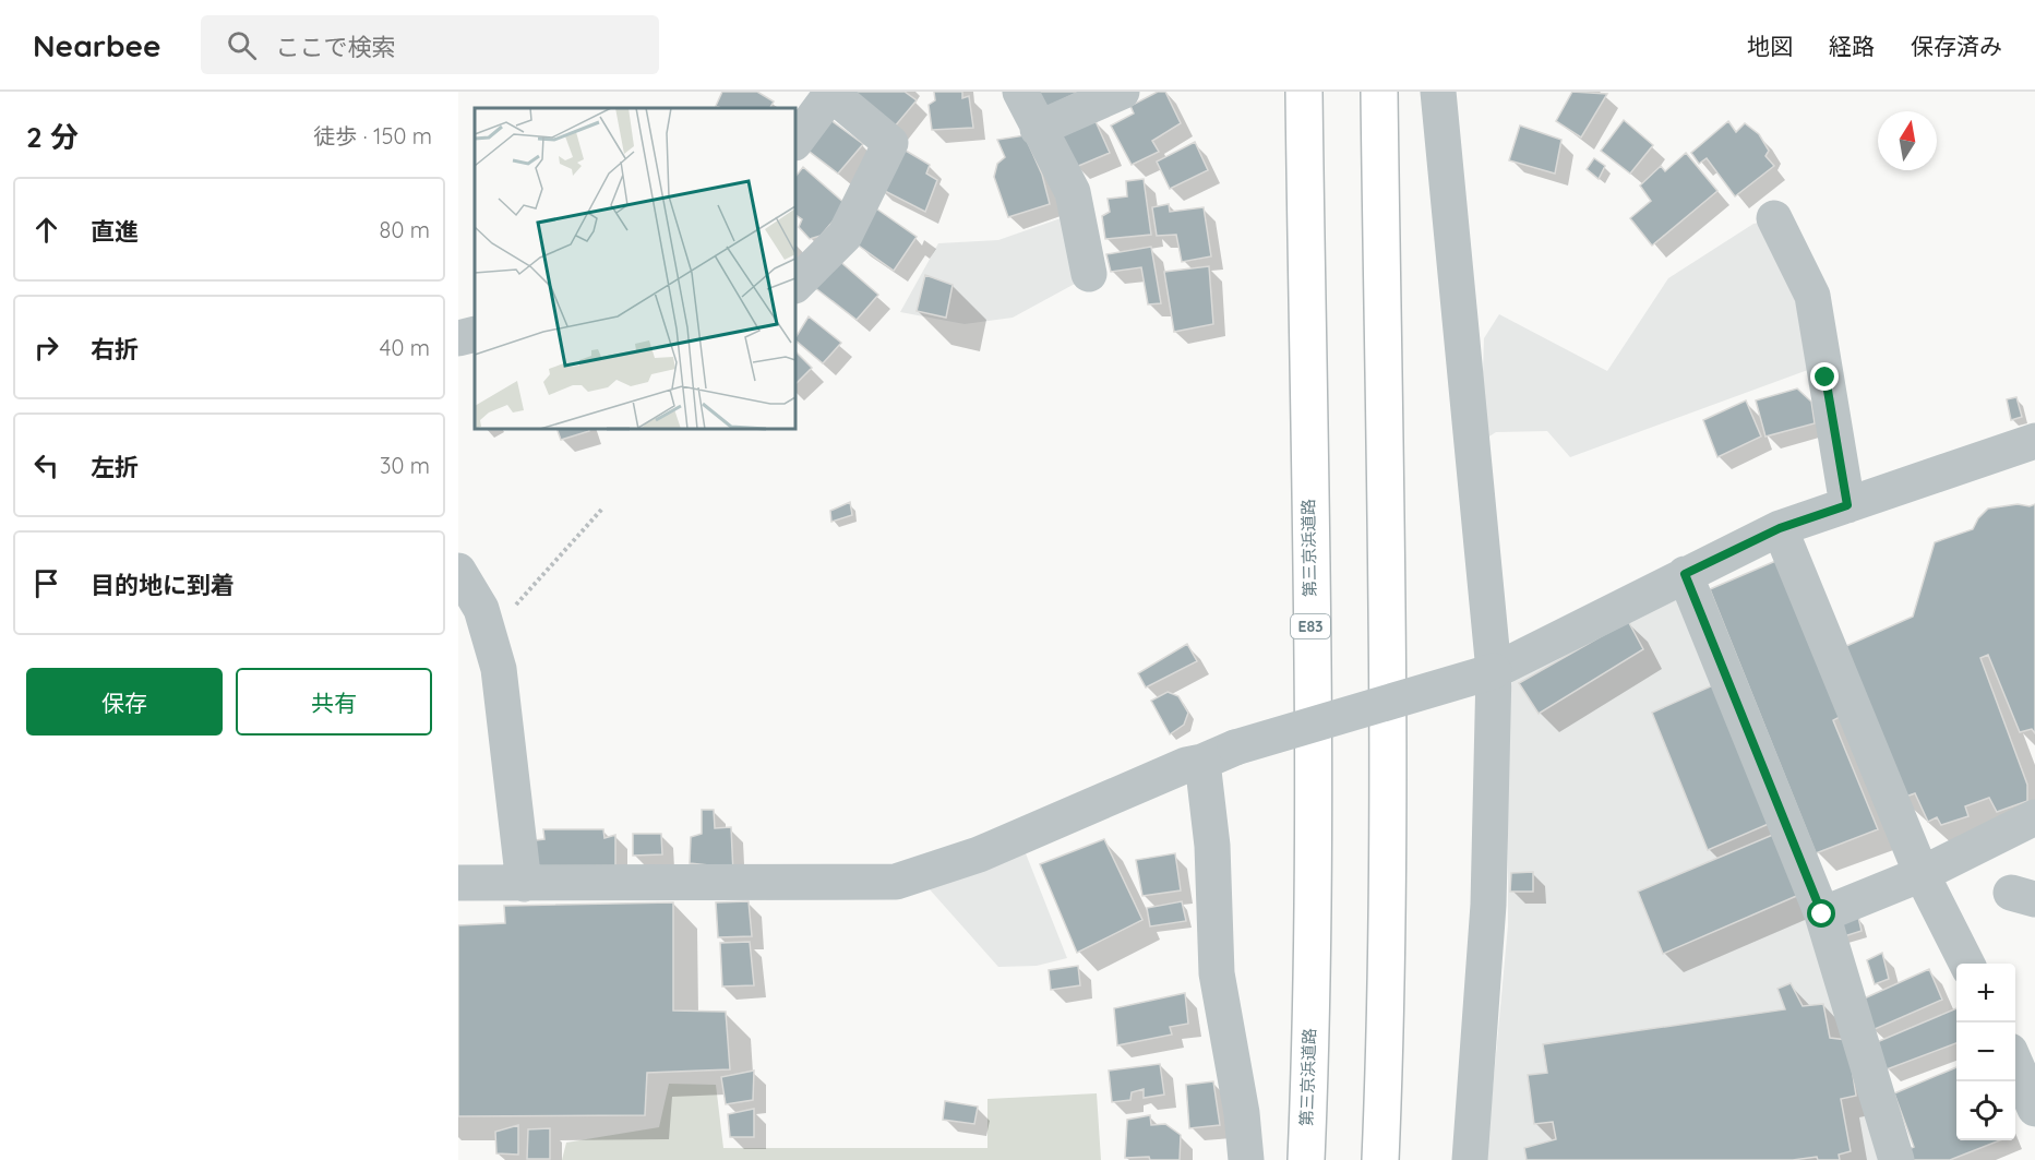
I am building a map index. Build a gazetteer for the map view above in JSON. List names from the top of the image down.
{
  "streets": {
    "highway": ["第三京浜道路", "E83"]
  },
  "north": "top",
  "page": {
    "header": "Nearbee",
    "search": "ここで検索",
    "nav": ["地図", "経路", "保存済み"],
    "heading": ["2 分", "徒歩 · 150 m"],
    "list": [
      ["直進", "80 m"],
      ["右折", "40 m"],
      ["左折", "30 m"],
      "目的地に到着"
    ],
    "buttons": ["保存", "共有"],
    "map_buttons": ["+", "−"]
  }
}
